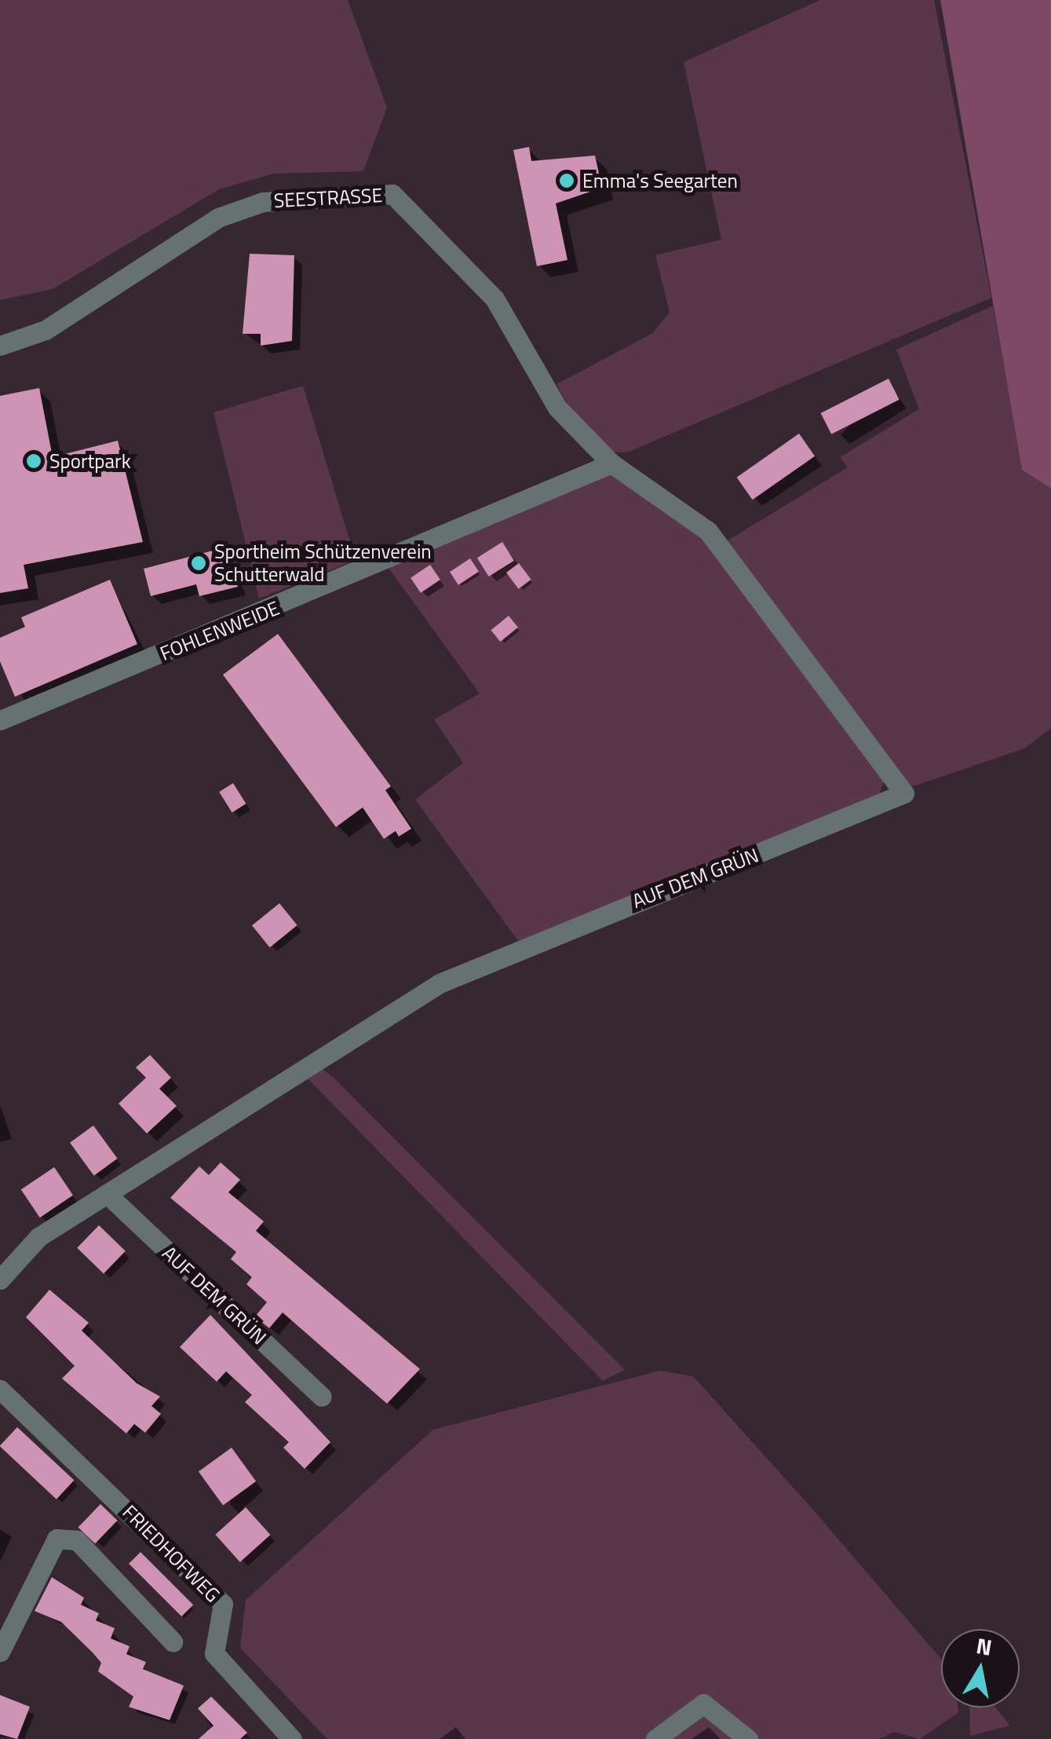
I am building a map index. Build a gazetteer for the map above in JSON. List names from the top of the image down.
{
  "streets": {
    "street": [
      "SEESTRASSE",
      "FOHLENWEIDE",
      "AUF DEM GRÜN",
      "FRIEDHOFWEG"
    ]
  },
  "crossings": [
    ["SEESTRASSE", "FOHLENWEIDE"],
    ["SEESTRASSE", "AUF DEM GRÜN"],
    ["FOHLENWEIDE", "AUF DEM GRÜN"]
  ],
  "places": ["Emma's Seegarten", "Sportpark", "Sportheim Schützenverein Schutterwald"],
  "north": "top"
}
